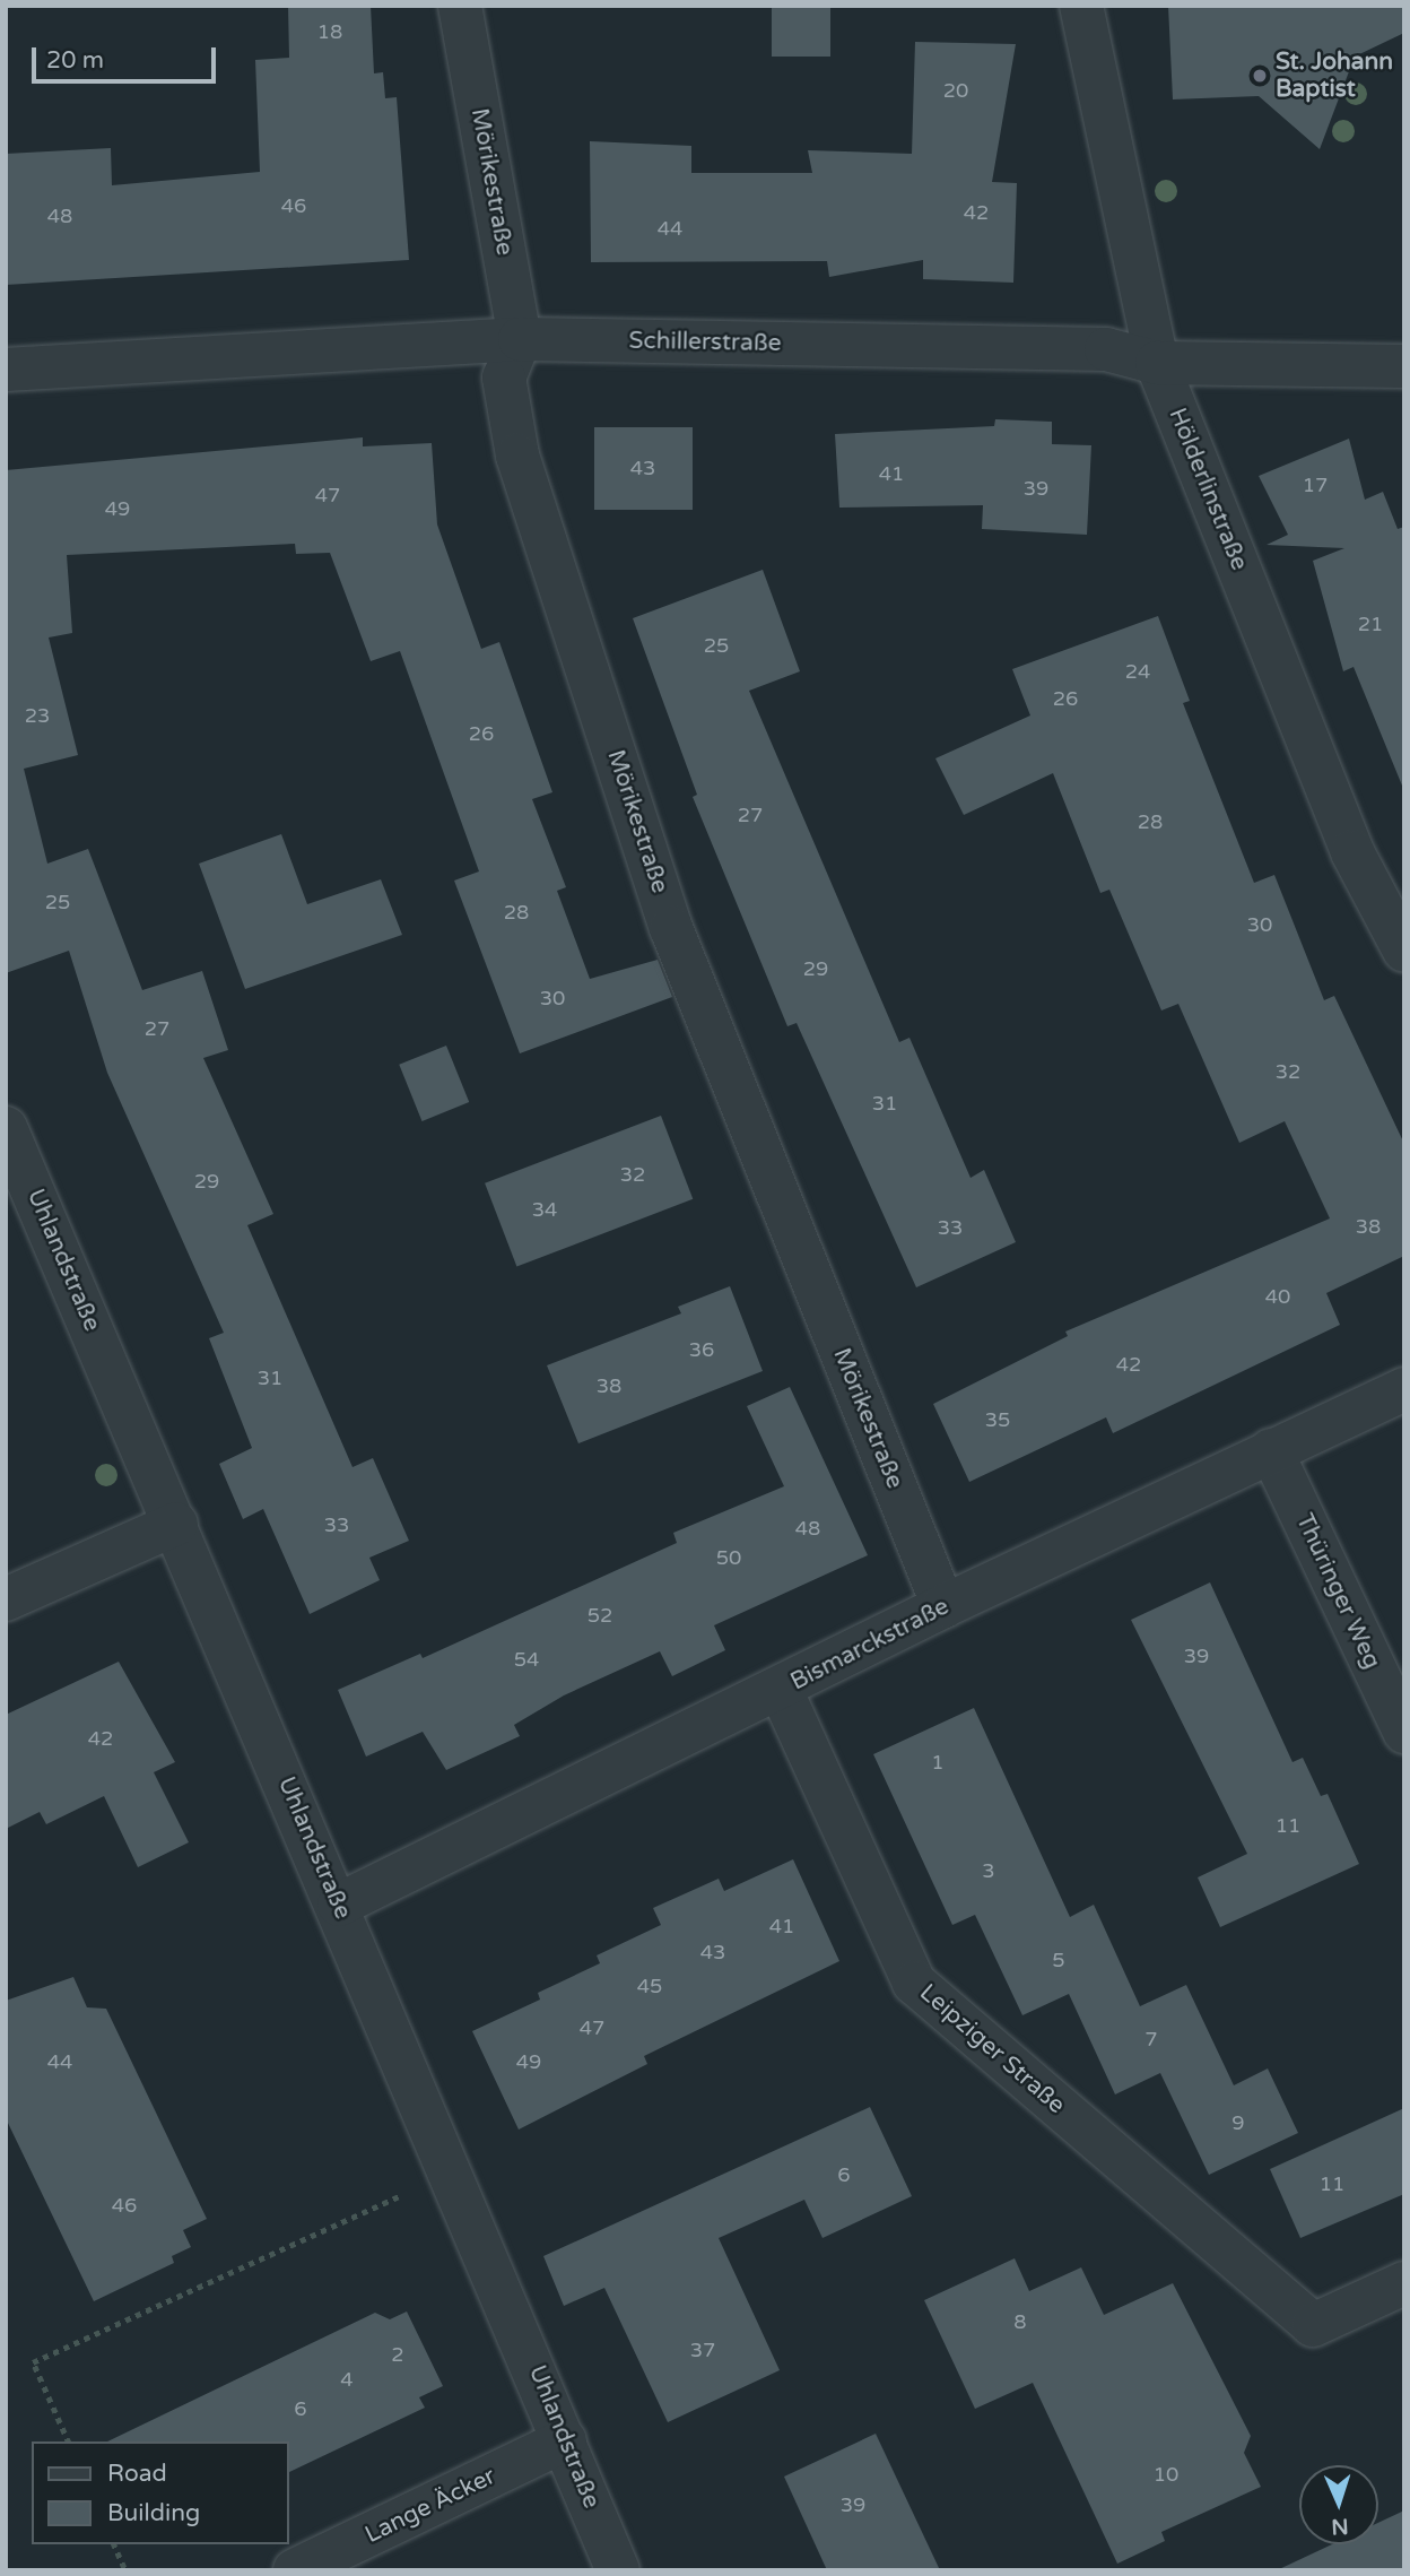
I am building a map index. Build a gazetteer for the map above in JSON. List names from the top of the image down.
{
  "streets": {
    "street": [
      "Mörikestraße",
      "Schillerstraße",
      "Hölderlinstraße",
      "Uhlandstraße",
      "Thüringer Weg",
      "Bismarckstraße",
      "Leipziger Straße",
      "Lange Äcker"
    ]
  },
  "crossings": [
    ["Mörikestraße", "Schillerstraße"],
    ["Mörikestraße", "Bismarckstraße"],
    ["Schillerstraße", "Hölderlinstraße"],
    ["Uhlandstraße", "Bismarckstraße"],
    ["Uhlandstraße", "Lange Äcker"],
    ["Thüringer Weg", "Bismarckstraße"],
    ["Bismarckstraße", "Leipziger Straße"]
  ],
  "places": ["St. Johann Baptist"],
  "house_numbers": [
    "18",
    "20",
    "46",
    "42",
    "48",
    "44",
    "43",
    "41",
    "17",
    "39",
    "47",
    "49",
    "21",
    "25",
    "24",
    "26",
    "23",
    "26",
    "27",
    "28",
    "25",
    "28",
    "30",
    "29",
    "30",
    "27",
    "32",
    "31",
    "32",
    "29",
    "34",
    "38",
    "33",
    "40",
    "36",
    "42",
    "31",
    "38",
    "35",
    "33",
    "48",
    "50",
    "52",
    "39",
    "54",
    "42",
    "1",
    "11",
    "3",
    "41",
    "43",
    "5",
    "45",
    "47",
    "7",
    "44",
    "49",
    "9",
    "6",
    "11",
    "46",
    "8",
    "37",
    "2",
    "4",
    "6",
    "10",
    "39"
  ],
  "legend": ["Road", "Building"],
  "scale_bar": "20 m",
  "north": "bottom"
}
